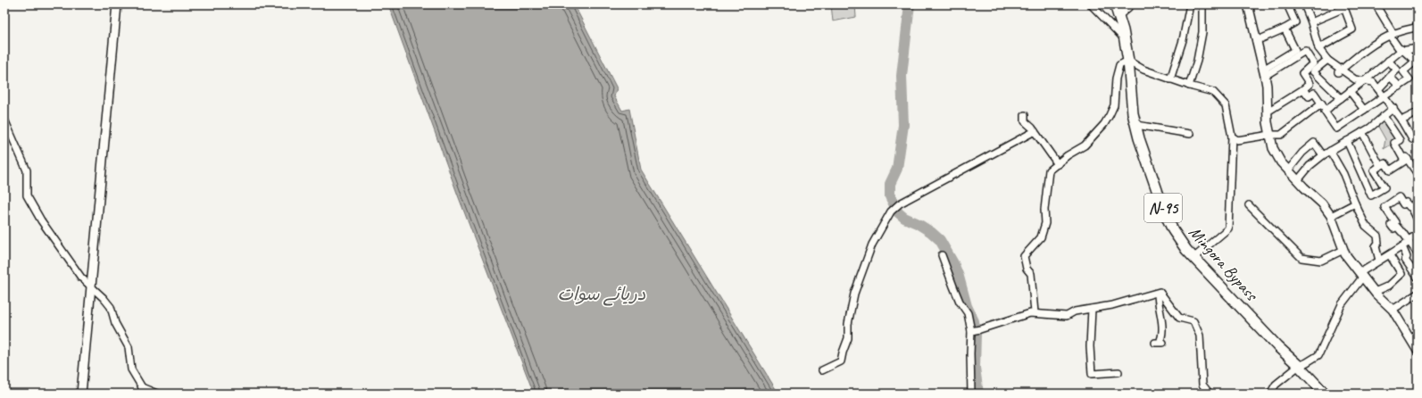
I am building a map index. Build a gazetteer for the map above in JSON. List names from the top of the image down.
{
  "streets": {
    "highway": ["N-95", "Mingora Bypass"]
  },
  "water": ["دریائے سوات"]
}
